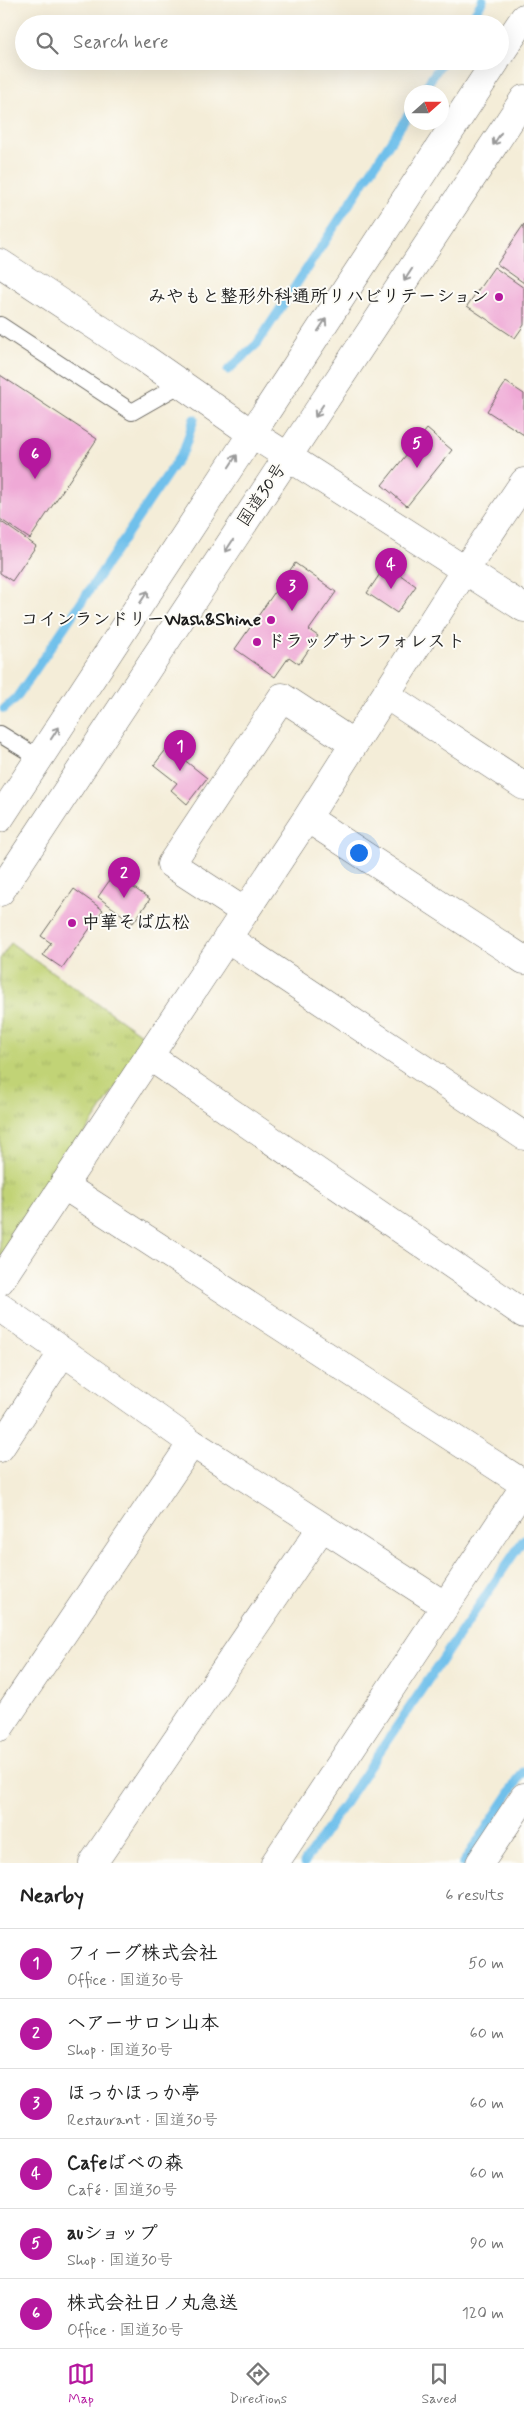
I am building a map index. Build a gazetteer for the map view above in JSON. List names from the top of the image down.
{
  "streets": {
    "main road": ["国道30号"]
  },
  "places": [
    "みやもと整形外科通所リハビリテーション",
    "コインランドリーWash&Shine",
    "ドラッグサンフォレスト",
    "中華そば広松"
  ],
  "north": "right",
  "page": {
    "search": "Search here",
    "pins": [
      "5",
      "6",
      "4",
      "3",
      "1",
      "2"
    ],
    "heading": ["Nearby", "6 results"],
    "list": [
      {
        "mark": "1",
        "name": "フィーグ株式会社",
        "note": "Office · 国道30号",
        "value": "50 m"
      },
      {
        "mark": "2",
        "name": "ヘアーサロン山本",
        "note": "Shop · 国道30号",
        "value": "60 m"
      },
      {
        "mark": "3",
        "name": "ほっかほっか亭",
        "note": "Restaurant · 国道30号",
        "value": "60 m"
      },
      {
        "mark": "4",
        "name": "Cafeばべの森",
        "note": "Café · 国道30号",
        "value": "60 m"
      },
      {
        "mark": "5",
        "name": "auショップ",
        "note": "Shop · 国道30号",
        "value": "90 m"
      },
      {
        "mark": "6",
        "name": "株式会社日ノ丸急送",
        "note": "Office · 国道30号",
        "value": "120 m"
      }
    ],
    "nav": ["Map", "Directions", "Saved"]
  }
}
